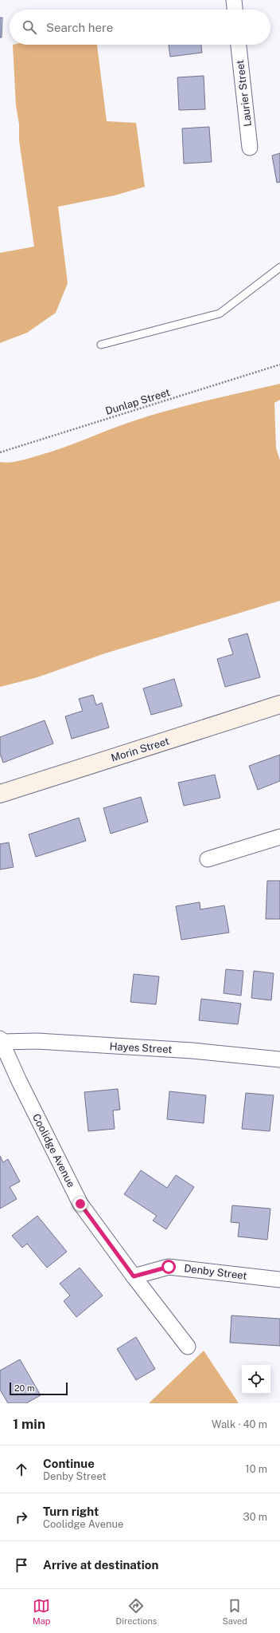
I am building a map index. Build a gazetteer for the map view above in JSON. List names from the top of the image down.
{
  "streets": {
    "street": [
      "Laurier Street",
      "Morin Street",
      "Hayes Street",
      "Coolidge Avenue",
      "Denby Street"
    ],
    "path": ["Dunlap Street"]
  },
  "crossings": [
    ["Hayes Street", "Coolidge Avenue"],
    ["Coolidge Avenue", "Denby Street"]
  ],
  "scale_bar": "20 m",
  "page": {
    "search": "Search here",
    "scale": "20 m",
    "heading": ["1 min", "Walk · 40 m"],
    "list": [
      ["Continue", "Denby Street", "10 m"],
      ["Turn right", "Coolidge Avenue", "30 m"],
      "Arrive at destination"
    ],
    "nav": ["Map", "Directions", "Saved"]
  }
}
